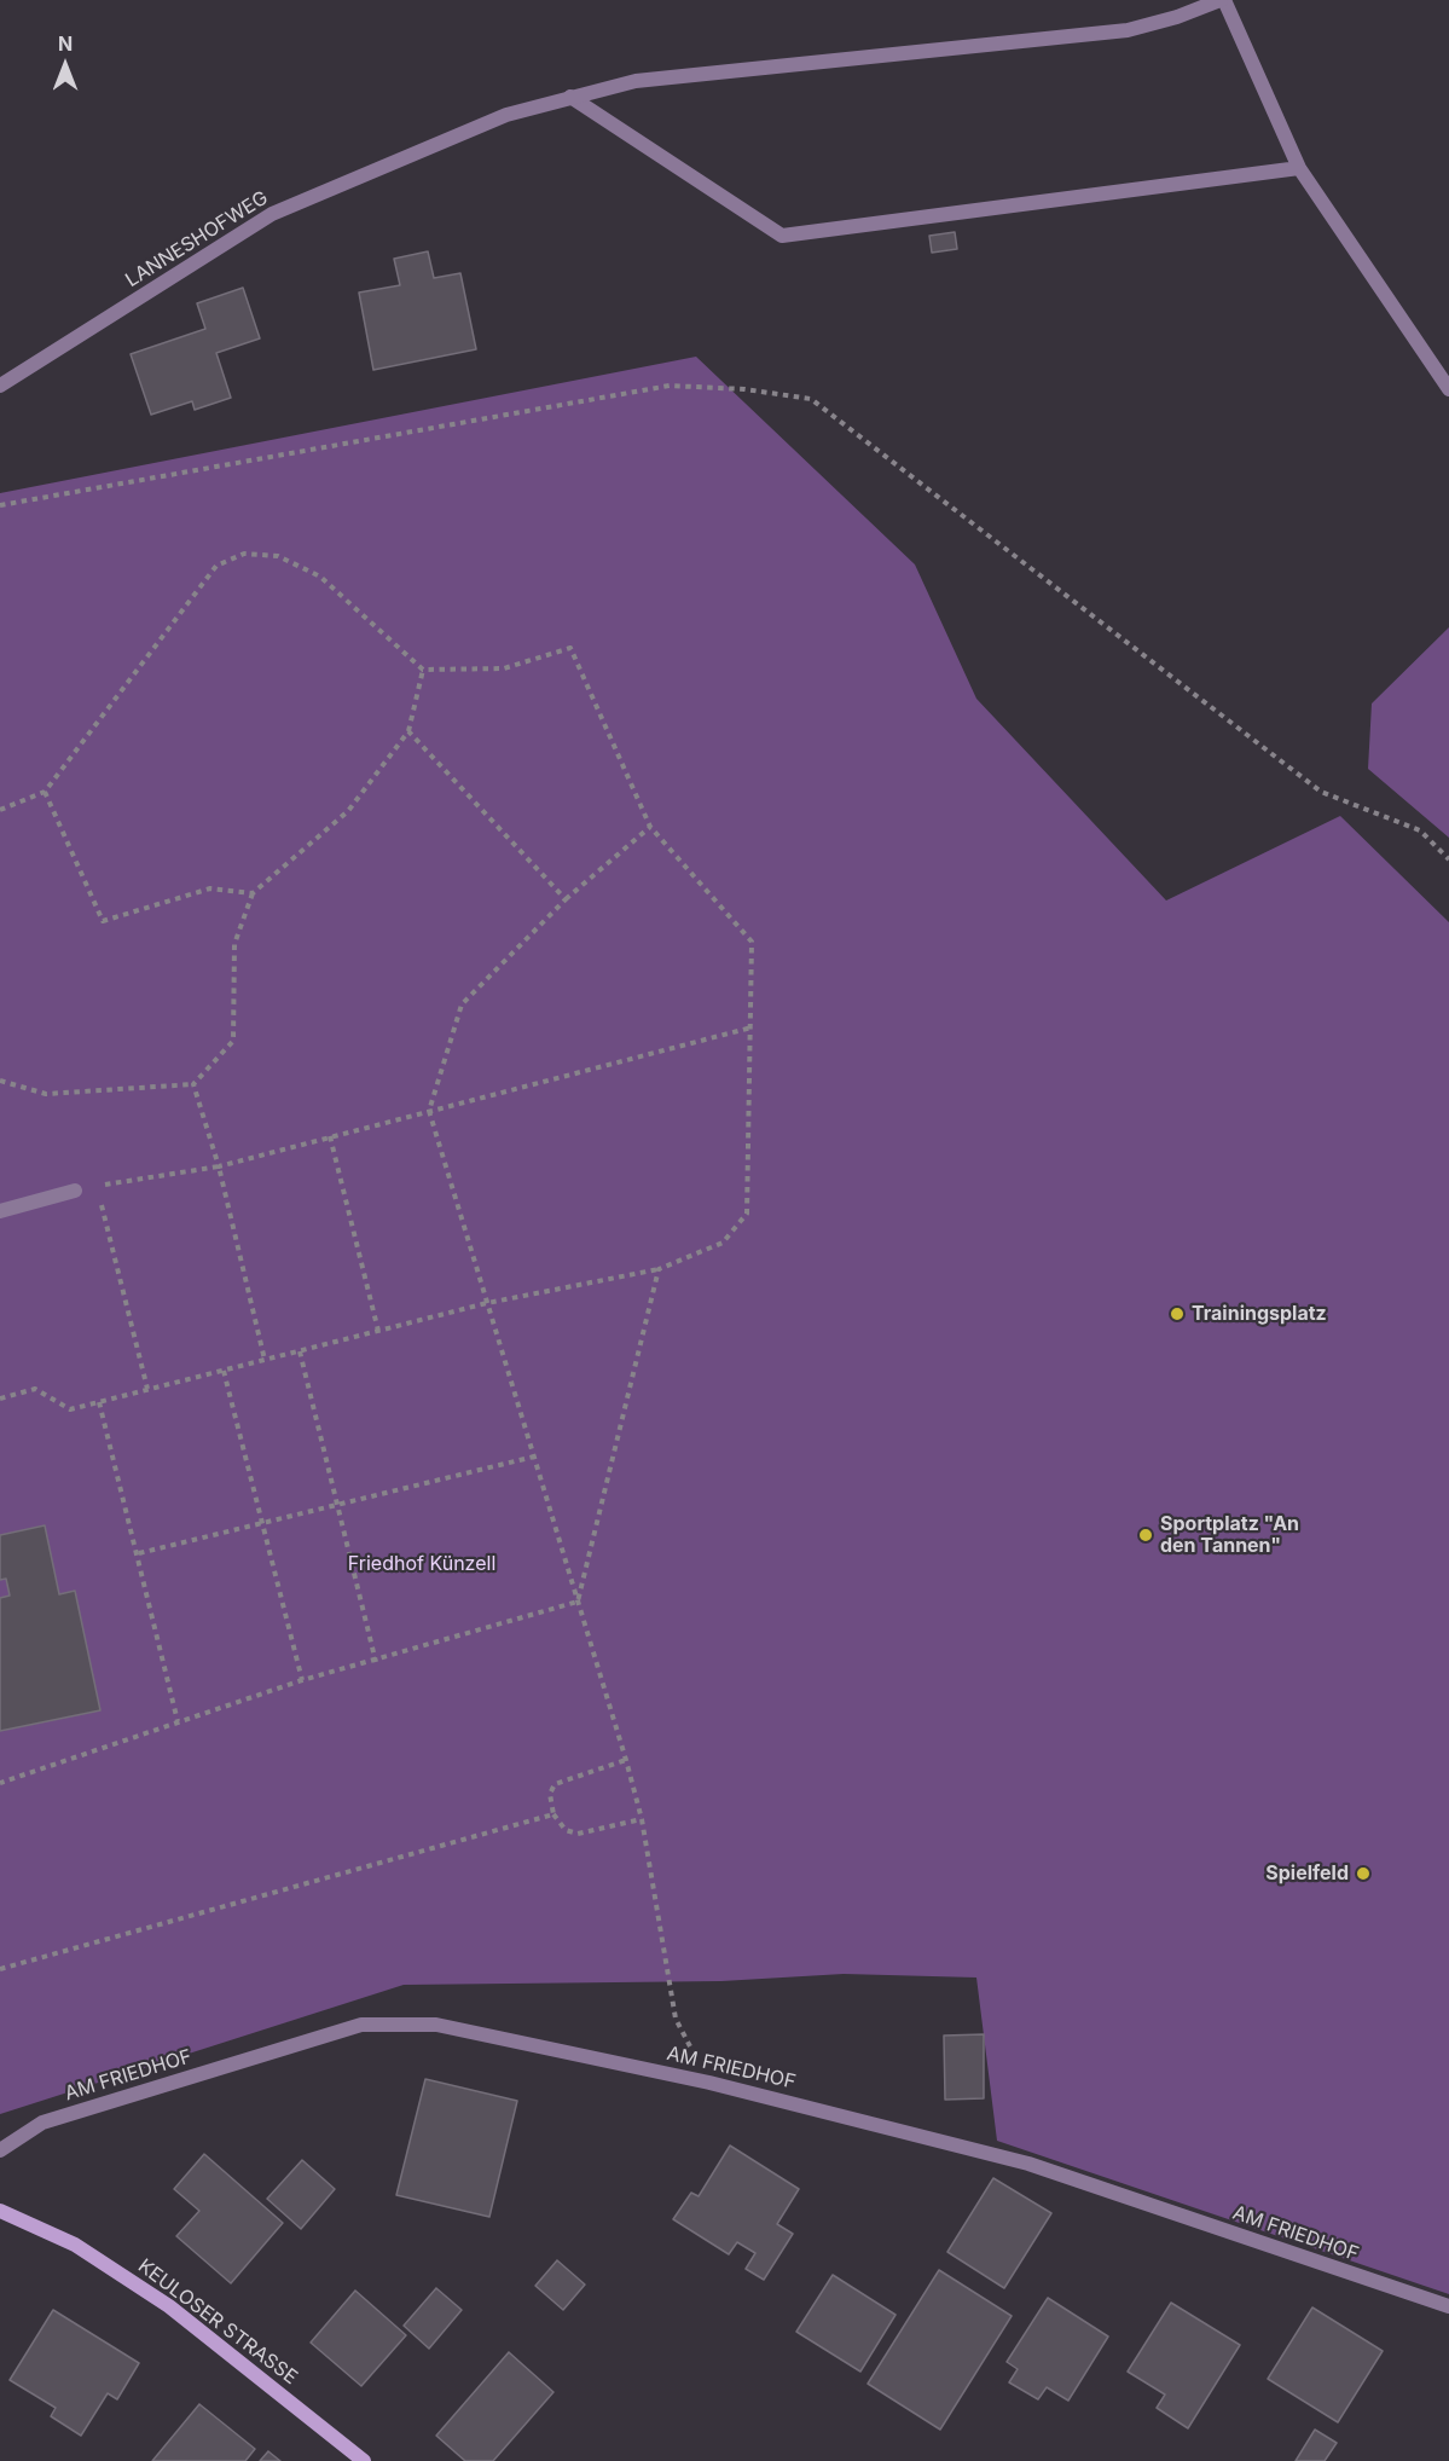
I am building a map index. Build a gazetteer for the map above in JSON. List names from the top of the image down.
{
  "streets": {
    "street": ["LANNESHOFWEG", "AM FRIEDHOF", "KEULOSER STRASSE"]
  },
  "parks": ["Friedhof Künzell"],
  "places": ["Trainingsplatz", "Sportplatz \"An den Tannen\"", "Spielfeld"],
  "north": "top"
}
